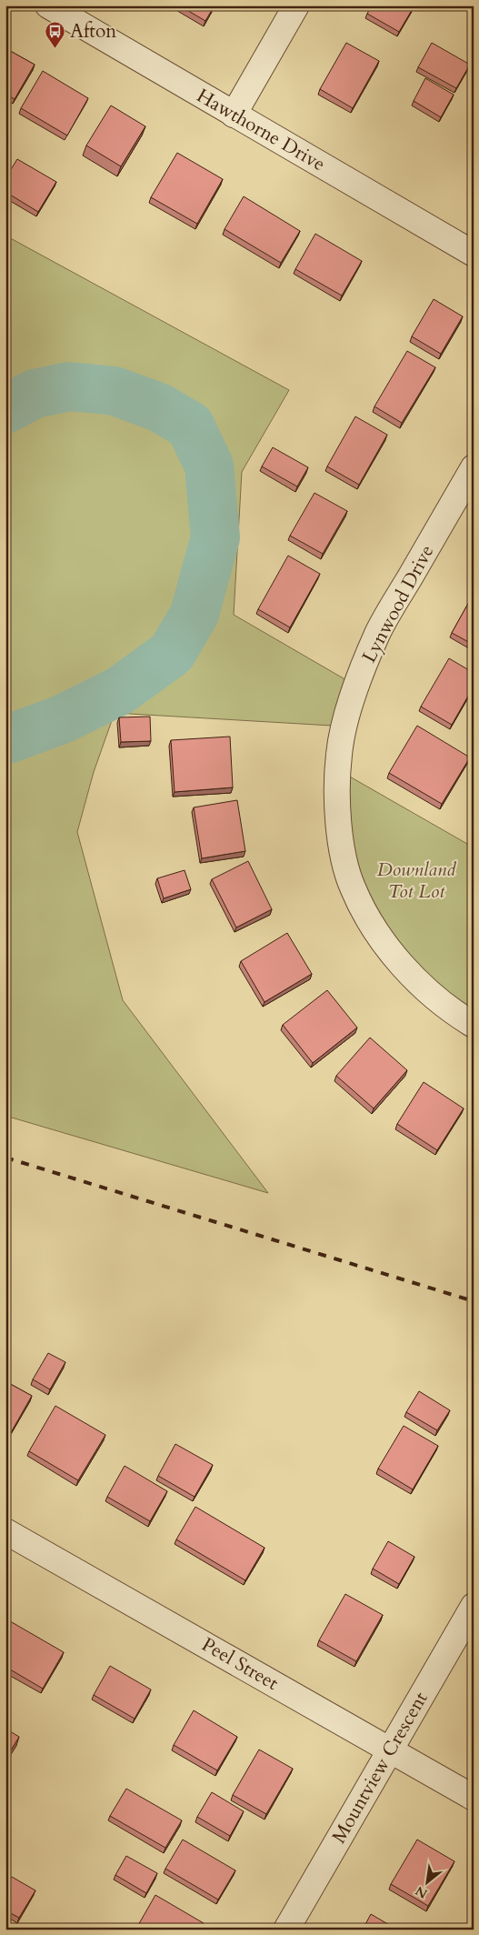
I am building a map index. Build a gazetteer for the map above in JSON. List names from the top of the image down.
{
  "streets": {
    "street": [
      "Hawthorne Drive",
      "Lynwood Drive",
      "Peel Street",
      "Mountview Crescent"
    ]
  },
  "crossings": [
    ["Peel Street", "Mountview Crescent"]
  ],
  "parks": ["Downland Tot Lot"],
  "places": {
    "bus stop": ["Afton"]
  },
  "north": "bottom left"
}
